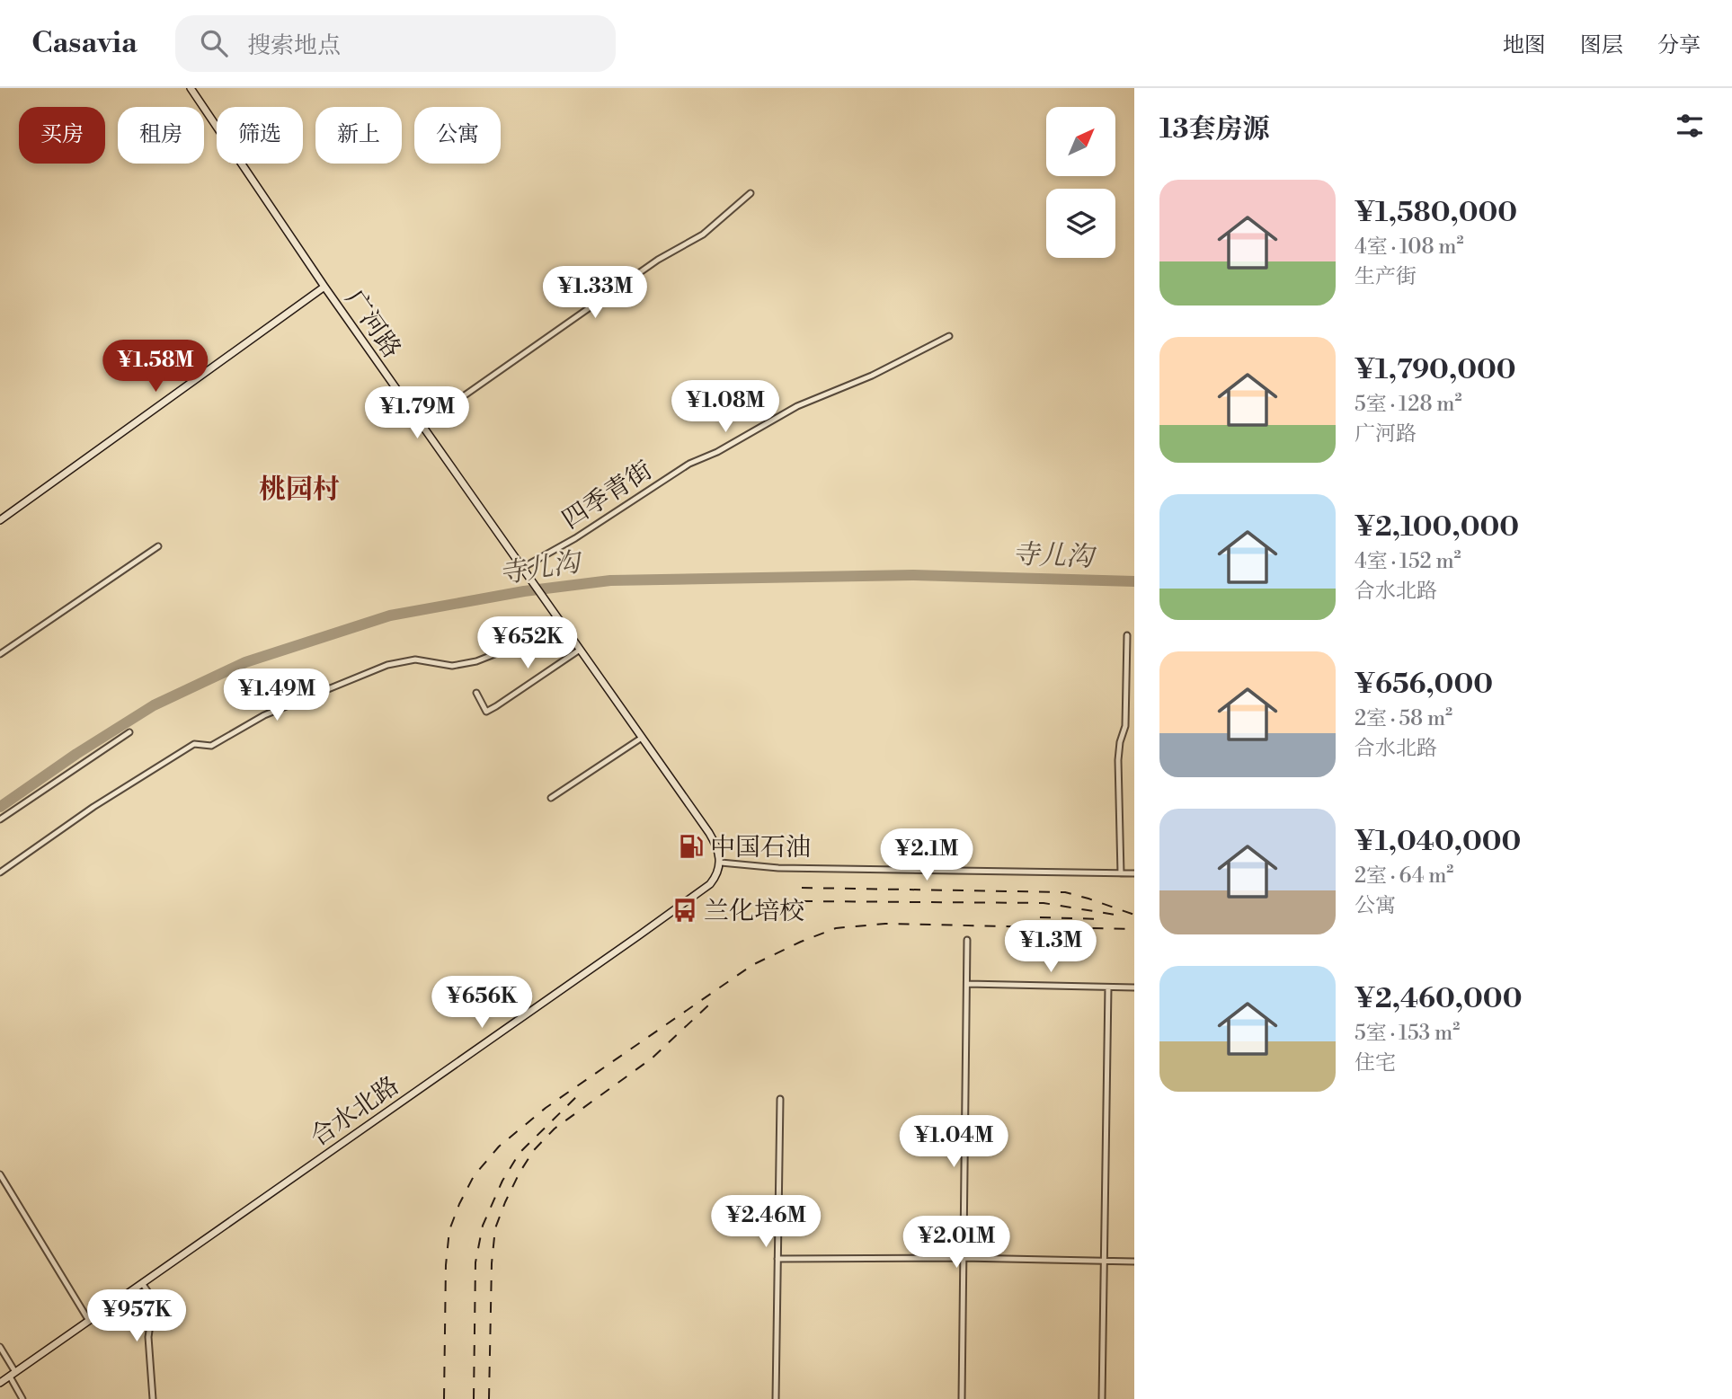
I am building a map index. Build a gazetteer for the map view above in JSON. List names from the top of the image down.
{
  "streets": {
    "street": ["广河路", "四季青街", "合水北路"]
  },
  "crossings": [
    ["广河路", "四季青街"]
  ],
  "districts": ["桃园村"],
  "water": ["寺儿沟"],
  "places": {
    "fuel station": ["中国石油"],
    "bus stop": ["兰化培校"]
  },
  "north": "top right",
  "page": {
    "header": "Casavia",
    "search": "搜索地点",
    "nav": ["地图", "图层", "分享"],
    "heading": "13套房源",
    "chip": [
      "买房",
      "租房",
      "筛选",
      "新上",
      "公寓"
    ],
    "list": [
      {
        "name": "¥1,580,000",
        "note": "4室 · 108 m² · 生产街"
      },
      {
        "name": "¥1,790,000",
        "note": "5室 · 128 m² · 广河路"
      },
      {
        "name": "¥2,100,000",
        "note": "4室 · 152 m² · 合水北路"
      },
      {
        "name": "¥656,000",
        "note": "2室 · 58 m² · 合水北路"
      },
      {
        "name": "¥1,040,000",
        "note": "2室 · 64 m² · 公寓"
      },
      {
        "name": "¥2,460,000",
        "note": "5室 · 153 m² · 住宅"
      }
    ],
    "price": [
      "¥1.33M",
      "¥1.58M",
      "¥1.08M",
      "¥1.79M",
      "¥652K",
      "¥1.49M",
      "¥2.1M",
      "¥1.3M",
      "¥656K",
      "¥1.04M",
      "¥2.46M",
      "¥2.01M",
      "¥957K"
    ]
  }
}
